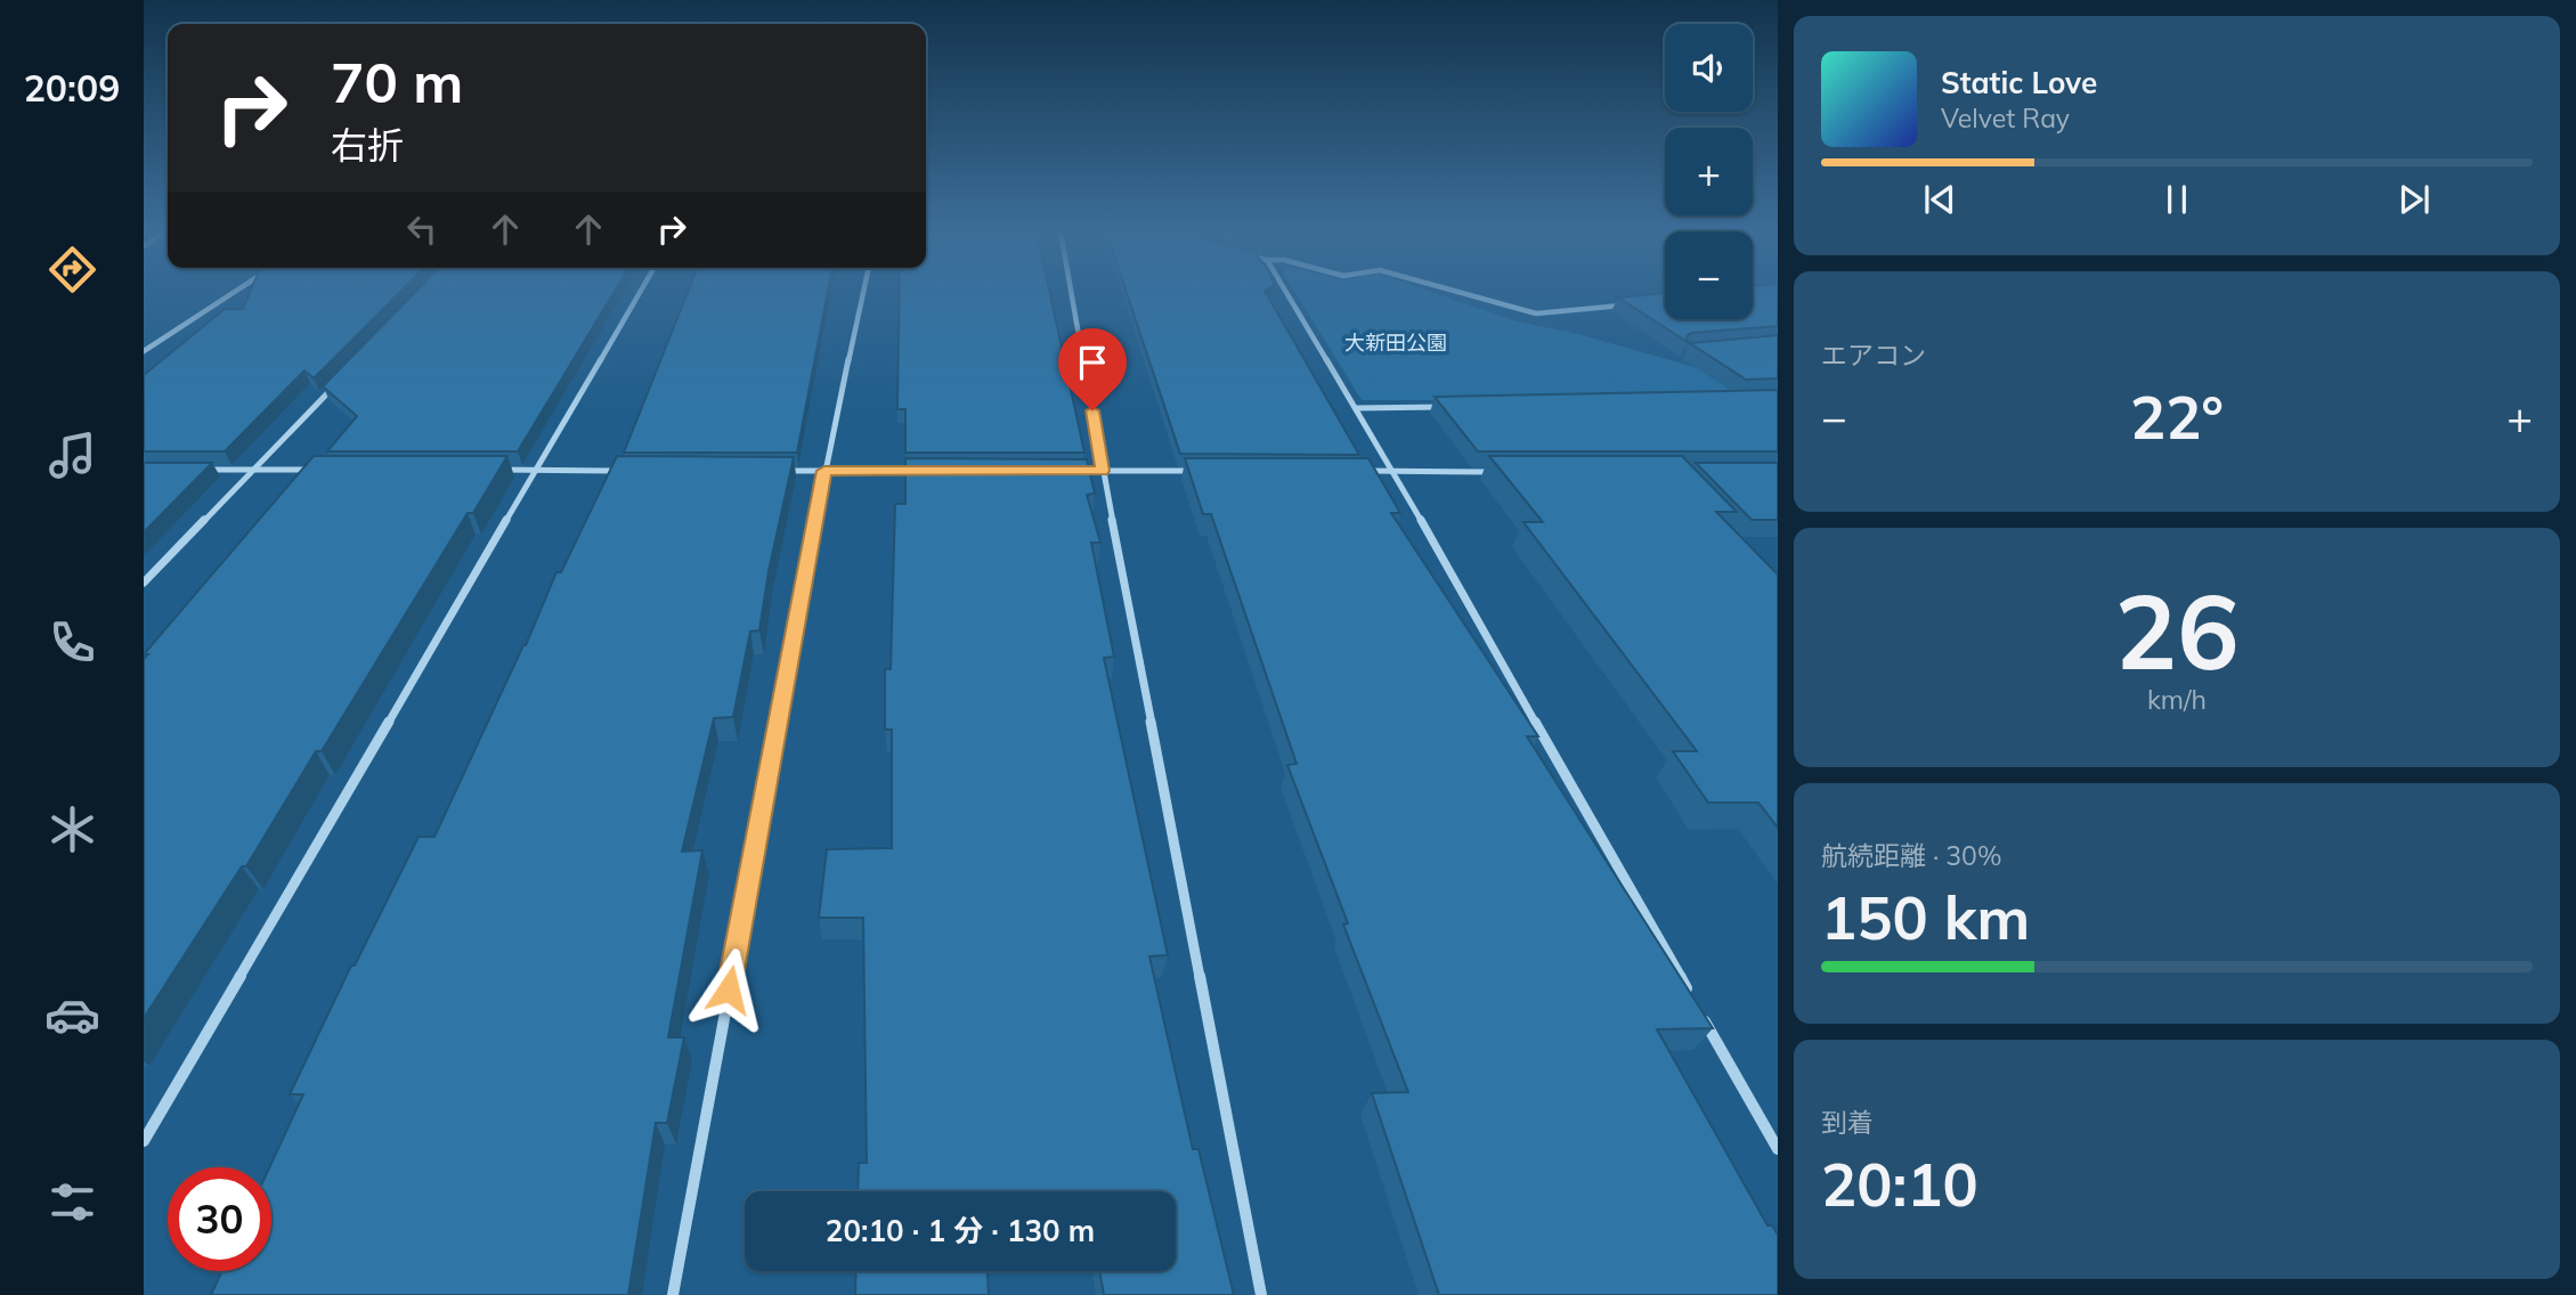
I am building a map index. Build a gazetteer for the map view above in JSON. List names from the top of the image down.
{
  "parks": ["大新田公園"],
  "page": {
    "tabs": "20:09",
    "map_buttons": ["+", "−"],
    "turn": ["70 m", "右折"],
    "song": ["Static Love", "Velvet Ray"],
    "tile": [
      "エアコン",
      ["26", "km/h"],
      ["航続距離 · 30%", "150 km"],
      ["到着", "20:10"]
    ],
    "heat": ["−", "22°", "+"],
    "limit": "30",
    "trip": "20:10 · 1 分 · 130 m"
  }
}
